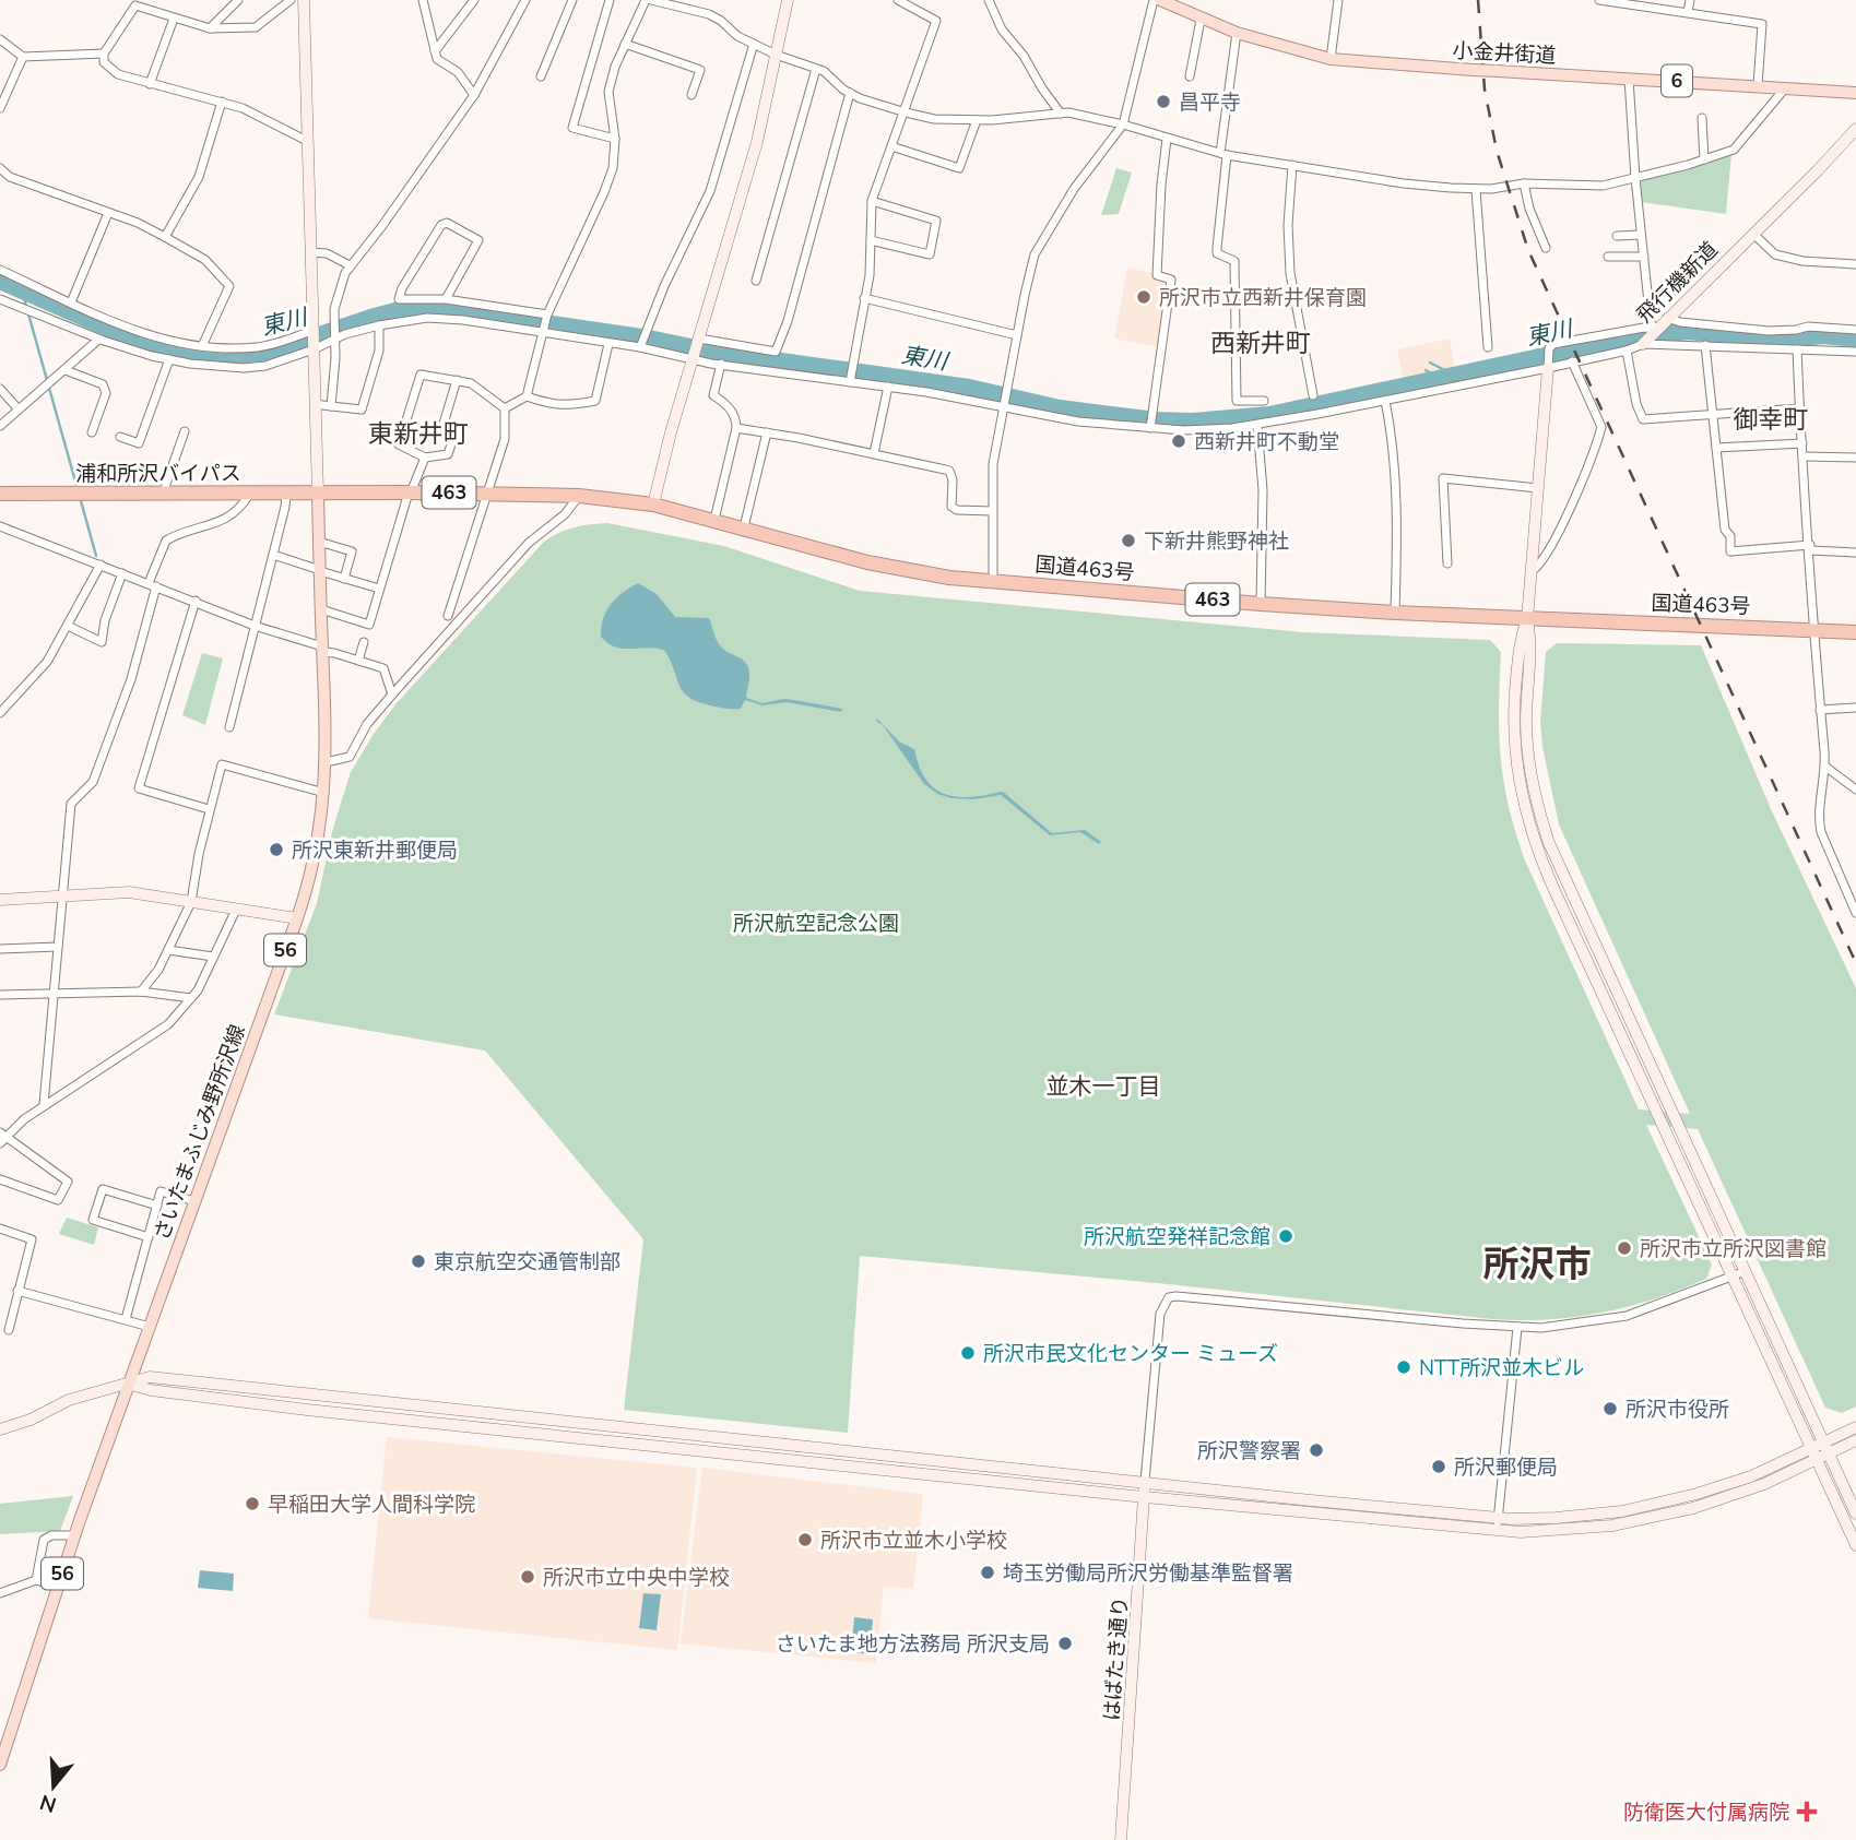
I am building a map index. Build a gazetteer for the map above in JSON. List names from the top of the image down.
{
  "streets": {
    "highway": ["浦和所沢バイパス", "463", "国道463号"],
    "main road": [
      "小金井街道",
      "6",
      "56",
      "さいたまふじみ野所沢線"
    ],
    "street": ["飛行機新道", "はばたき通り"]
  },
  "crossings": [
    ["浦和所沢バイパス", "国道463号"],
    ["浦和所沢バイパス", "さいたまふじみ野所沢線"],
    ["国道463号", "さいたまふじみ野所沢線"]
  ],
  "districts": [
    "西新井町",
    "御幸町",
    "東新井町",
    "並木一丁目",
    "所沢市"
  ],
  "water": ["東川"],
  "parks": ["所沢航空記念公園"],
  "places": {
    "other": [
      "昌平寺",
      "所沢市立西新井保育園",
      "西新井町不動堂",
      "下新井熊野神社",
      "所沢東新井郵便局",
      "所沢航空発祥記念館",
      "所沢市立所沢図書館",
      "東京航空交通管制部",
      "所沢市民文化センター ミューズ",
      "NTT所沢並木ビル",
      "所沢市役所",
      "所沢警察署",
      "所沢郵便局",
      "早稲田大学人間科学院",
      "所沢市立並木小学校",
      "埼玉労働局所沢労働基準監督署",
      "所沢市立中央中学校",
      "さいたま地方法務局 所沢支局"
    ],
    "health": ["防衛医大付属病院"]
  },
  "north": "bottom"
}
